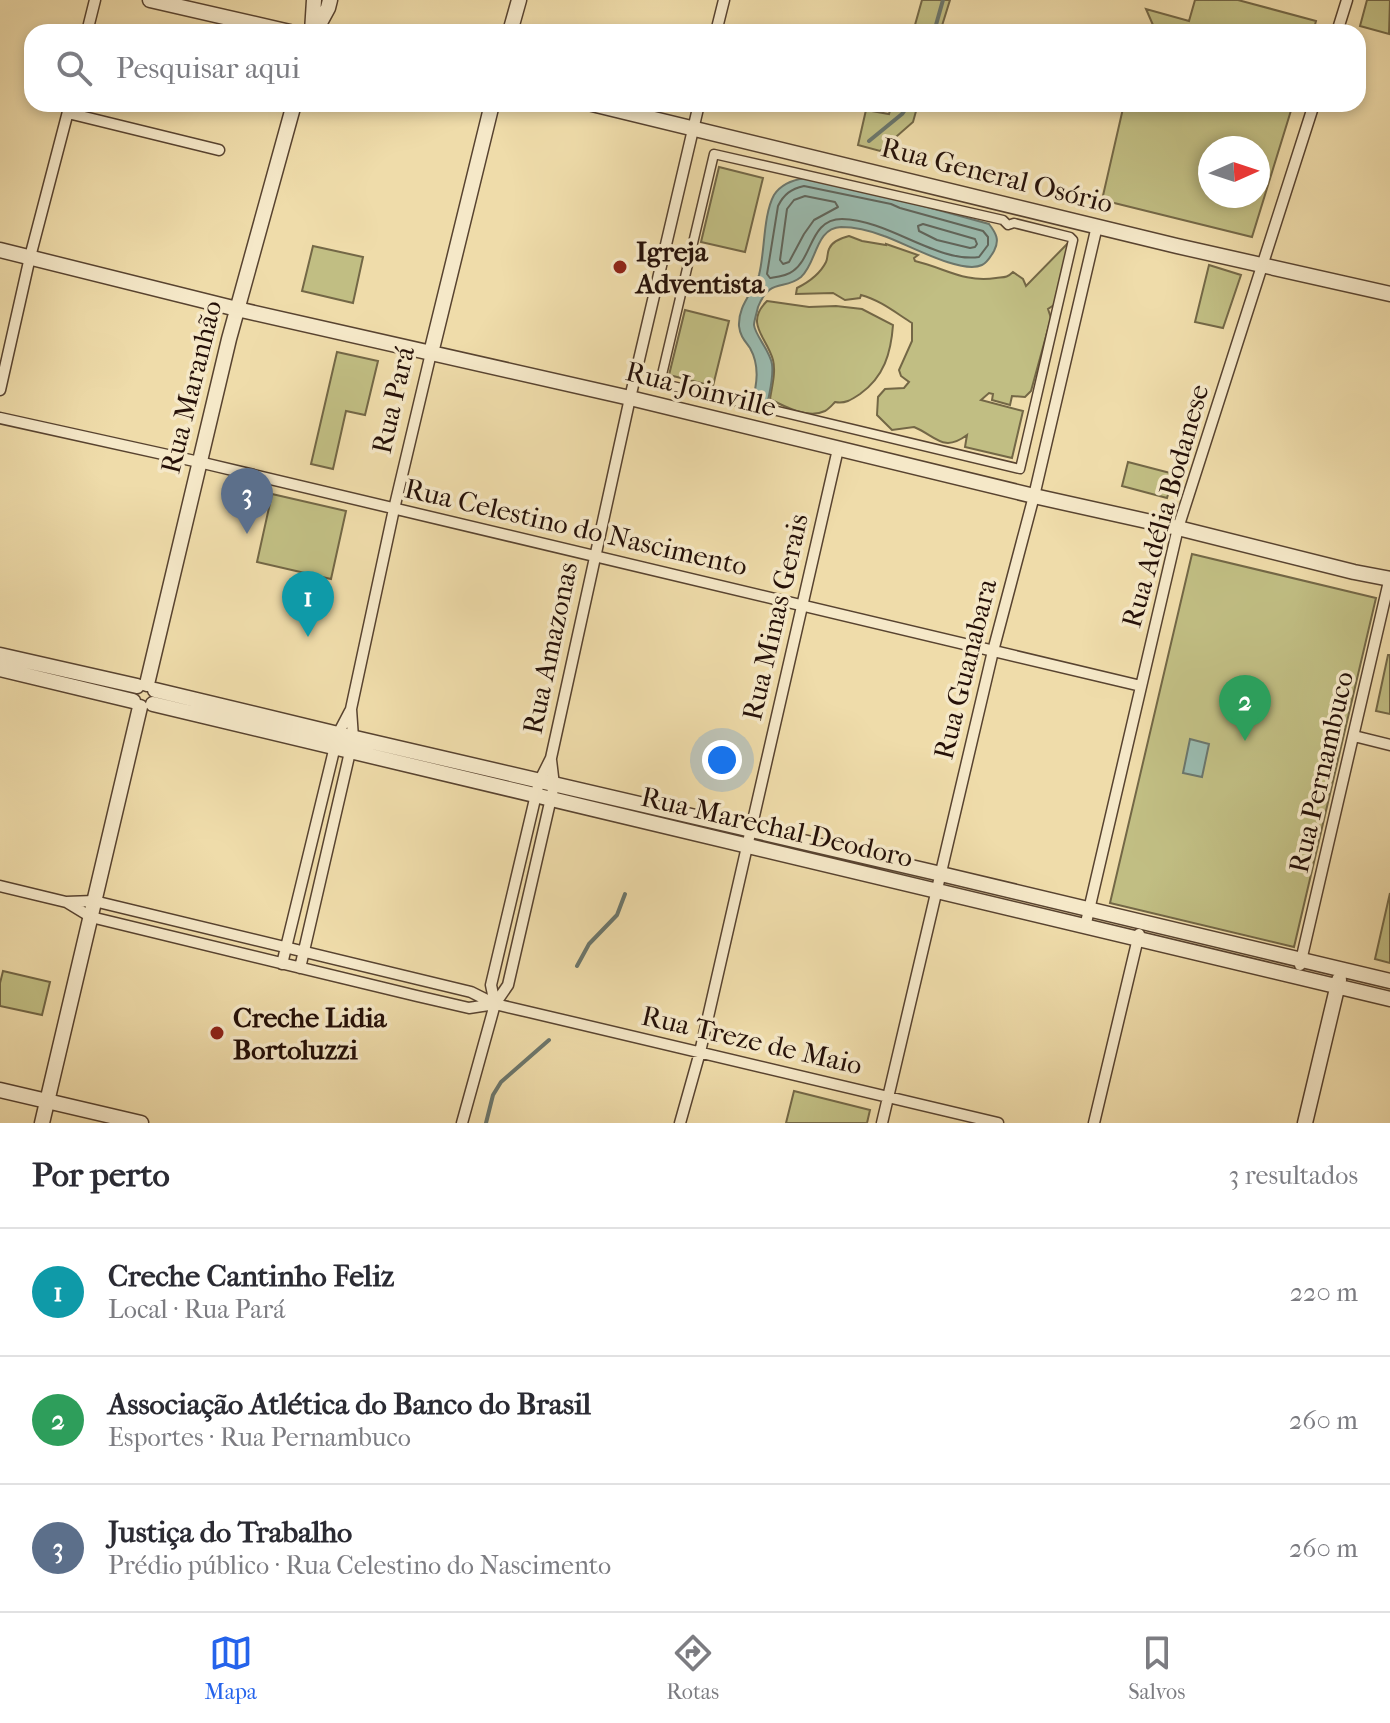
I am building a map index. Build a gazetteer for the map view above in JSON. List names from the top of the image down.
{
  "streets": {
    "street": [
      "Rua General Osório",
      "Rua Maranhão",
      "Rua Joinville",
      "Rua Pará",
      "Rua Adélia Bodanese",
      "Rua Celestino do Nascimento",
      "Rua Minas Gerais",
      "Rua Amazonas",
      "Rua Guanabara",
      "Rua Pernambuco",
      "Rua Marechal Deodoro",
      "Rua Treze de Maio"
    ]
  },
  "crossings": [
    ["Rua General Osório", "Rua Adélia Bodanese"],
    ["Rua General Osório", "Rua Amazonas"],
    ["Rua General Osório", "Rua Guanabara"],
    ["Rua Maranhão", "Rua Joinville"],
    ["Rua Maranhão", "Rua Celestino do Nascimento"],
    ["Rua Maranhão", "Rua Marechal Deodoro"],
    ["Rua Maranhão", "Rua Treze de Maio"],
    ["Rua Joinville", "Rua Pará"],
    ["Rua Joinville", "Rua Adélia Bodanese"],
    ["Rua Joinville", "Rua Minas Gerais"],
    ["Rua Joinville", "Rua Amazonas"],
    ["Rua Joinville", "Rua Guanabara"],
    ["Rua Joinville", "Rua Pernambuco"],
    ["Rua Pará", "Rua Celestino do Nascimento"],
    ["Rua Pará", "Rua Marechal Deodoro"],
    ["Rua Pará", "Rua Treze de Maio"],
    ["Rua Adélia Bodanese", "Rua Celestino do Nascimento"],
    ["Rua Adélia Bodanese", "Rua Marechal Deodoro"],
    ["Rua Celestino do Nascimento", "Rua Minas Gerais"],
    ["Rua Celestino do Nascimento", "Rua Amazonas"],
    ["Rua Celestino do Nascimento", "Rua Guanabara"],
    ["Rua Minas Gerais", "Rua Marechal Deodoro"],
    ["Rua Minas Gerais", "Rua Treze de Maio"],
    ["Rua Guanabara", "Rua Marechal Deodoro"],
    ["Rua Guanabara", "Rua Treze de Maio"],
    ["Rua Pernambuco", "Rua Marechal Deodoro"]
  ],
  "places": ["Igreja Adventista", "Creche Lidia Bortoluzzi"],
  "north": "right",
  "page": {
    "search": "Pesquisar aqui",
    "pins": ["3", "1", "2"],
    "heading": ["Por perto", "3 resultados"],
    "list": [
      {
        "mark": "1",
        "name": "Creche Cantinho Feliz",
        "note": "Local · Rua Pará",
        "value": "220 m"
      },
      {
        "mark": "2",
        "name": "Associação Atlética do Banco do Brasil",
        "note": "Esportes · Rua Pernambuco",
        "value": "260 m"
      },
      {
        "mark": "3",
        "name": "Justiça do Trabalho",
        "note": "Prédio público · Rua Celestino do Nascimento",
        "value": "260 m"
      }
    ],
    "nav": ["Mapa", "Rotas", "Salvos"]
  }
}
